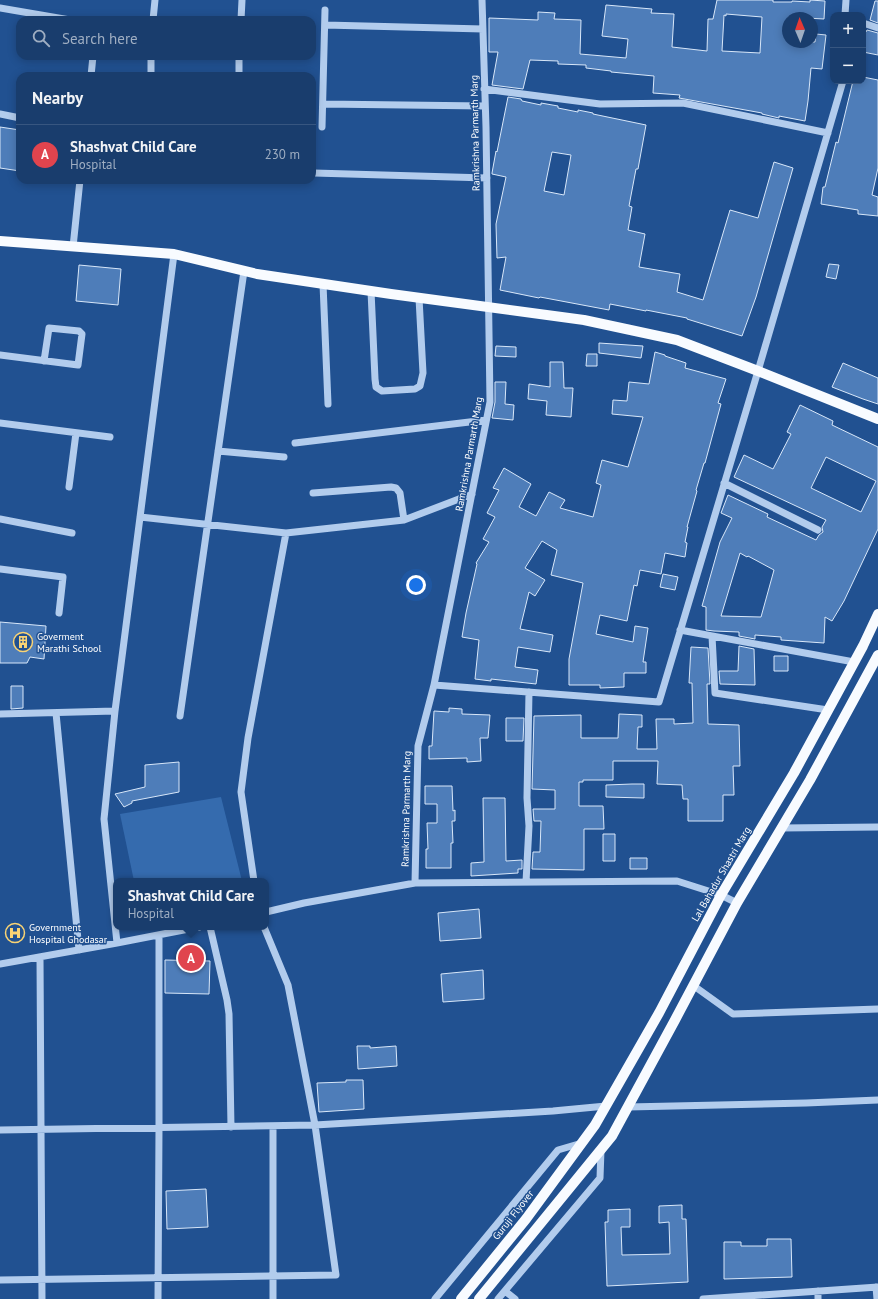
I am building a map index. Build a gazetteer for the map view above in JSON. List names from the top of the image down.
{
  "streets": {
    "main road": ["Lal Bahadur Shastri Marg", "Guruji Flyover"],
    "street": ["Ramkrishna Parmarth Marg"]
  },
  "crossings": [
    ["Lal Bahadur Shastri Marg", "Guruji Flyover"]
  ],
  "places": {
    "building": ["Goverment Marathi School"],
    "hospital": ["Government Hospital Ghodasar"]
  },
  "north": "top",
  "page": {
    "map_buttons": ["+", "−"],
    "search": "Search here",
    "heading": "Nearby",
    "list": [
      {
        "mark": "A",
        "name": "Shashvat Child Care",
        "note": "Hospital",
        "value": "230 m"
      }
    ],
    "popup": ["Shashvat Child Care", "Hospital"],
    "pins": "A"
  }
}
